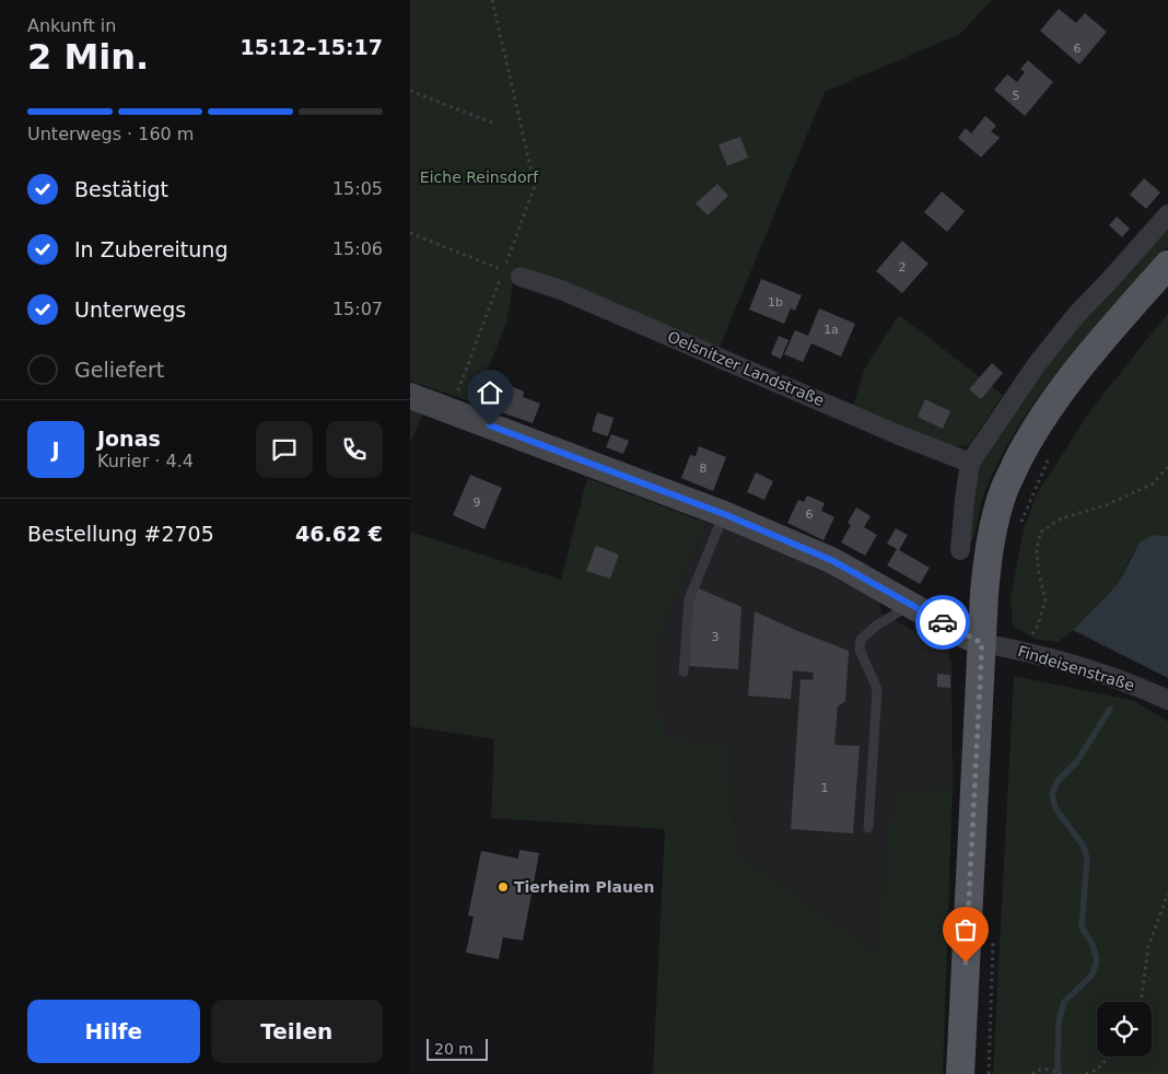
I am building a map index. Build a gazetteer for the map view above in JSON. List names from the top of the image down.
{
  "streets": {
    "street": ["Oelsnitzer Landstraße", "Findeisenstraße"]
  },
  "parks": ["Eiche Reinsdorf"],
  "places": ["Tierheim Plauen"],
  "house_numbers": [
    "6",
    "5",
    "2",
    "1b",
    "1a",
    "8",
    "9",
    "6",
    "3",
    "1"
  ],
  "scale_bar": "20 m",
  "page": {
    "heading": ["2 Min.", "Ankunft in", "15:12–15:17"],
    "panel": [
      "Jonas",
      "Kurier · 4.4",
      "Bestellung #2705",
      "46.62 €"
    ],
    "bar": "Unterwegs · 160 m",
    "list": [
      ["Bestätigt", "15:05"],
      ["In Zubereitung", "15:06"],
      ["Unterwegs", "15:07"],
      "Geliefert"
    ],
    "round": "J",
    "buttons": ["Hilfe", "Teilen"],
    "scale": "20 m"
  }
}
